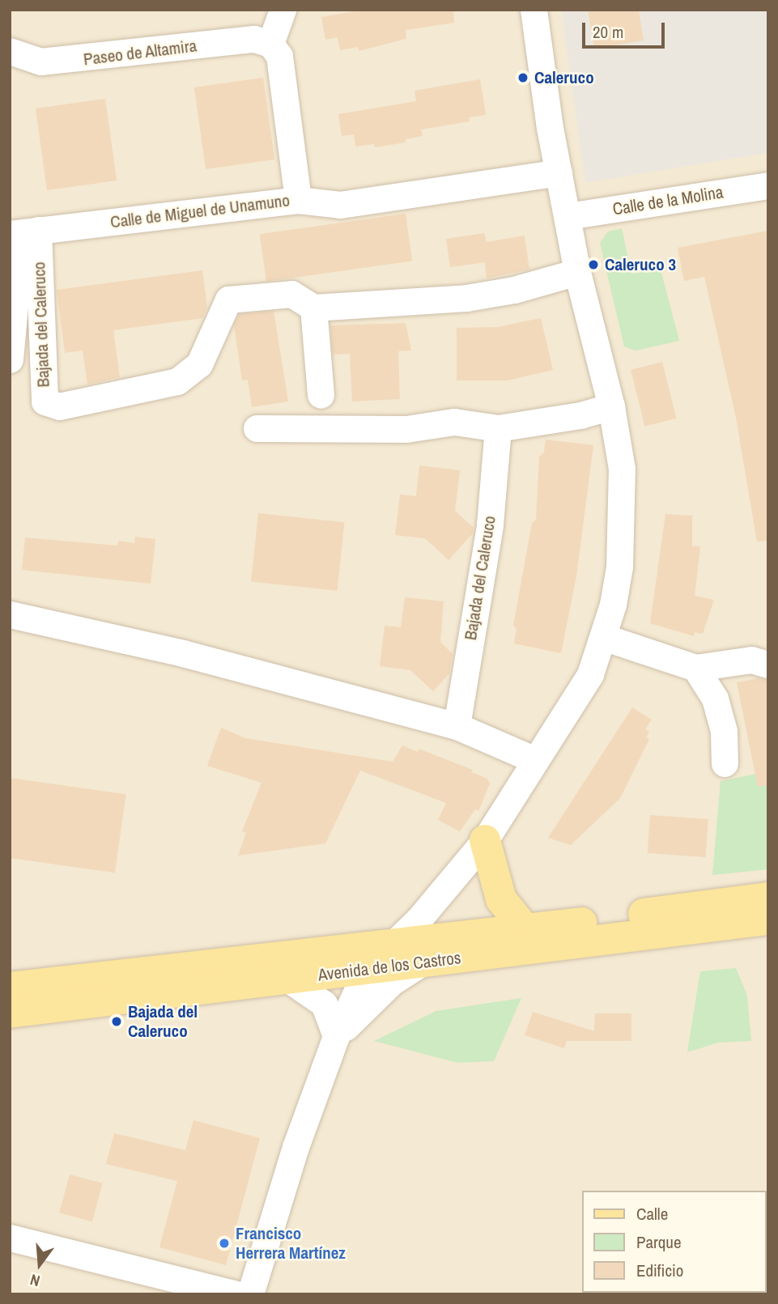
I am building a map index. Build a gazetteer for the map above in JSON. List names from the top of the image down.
{
  "streets": {
    "main road": ["Avenida de los Castros"],
    "street": [
      "Paseo de Altamira",
      "Calle de la Molina",
      "Calle de Miguel de Unamuno",
      "Bajada del Caleruco"
    ]
  },
  "crossings": [
    ["Calle de Miguel de Unamuno", "Bajada del Caleruco"]
  ],
  "places": [
    "Caleruco",
    "Caleruco 3",
    "Bajada del Caleruco",
    "Francisco Herrera Martínez"
  ],
  "legend": ["Calle", "Parque", "Edificio"],
  "scale_bar": "20 m",
  "north": "bottom"
}
